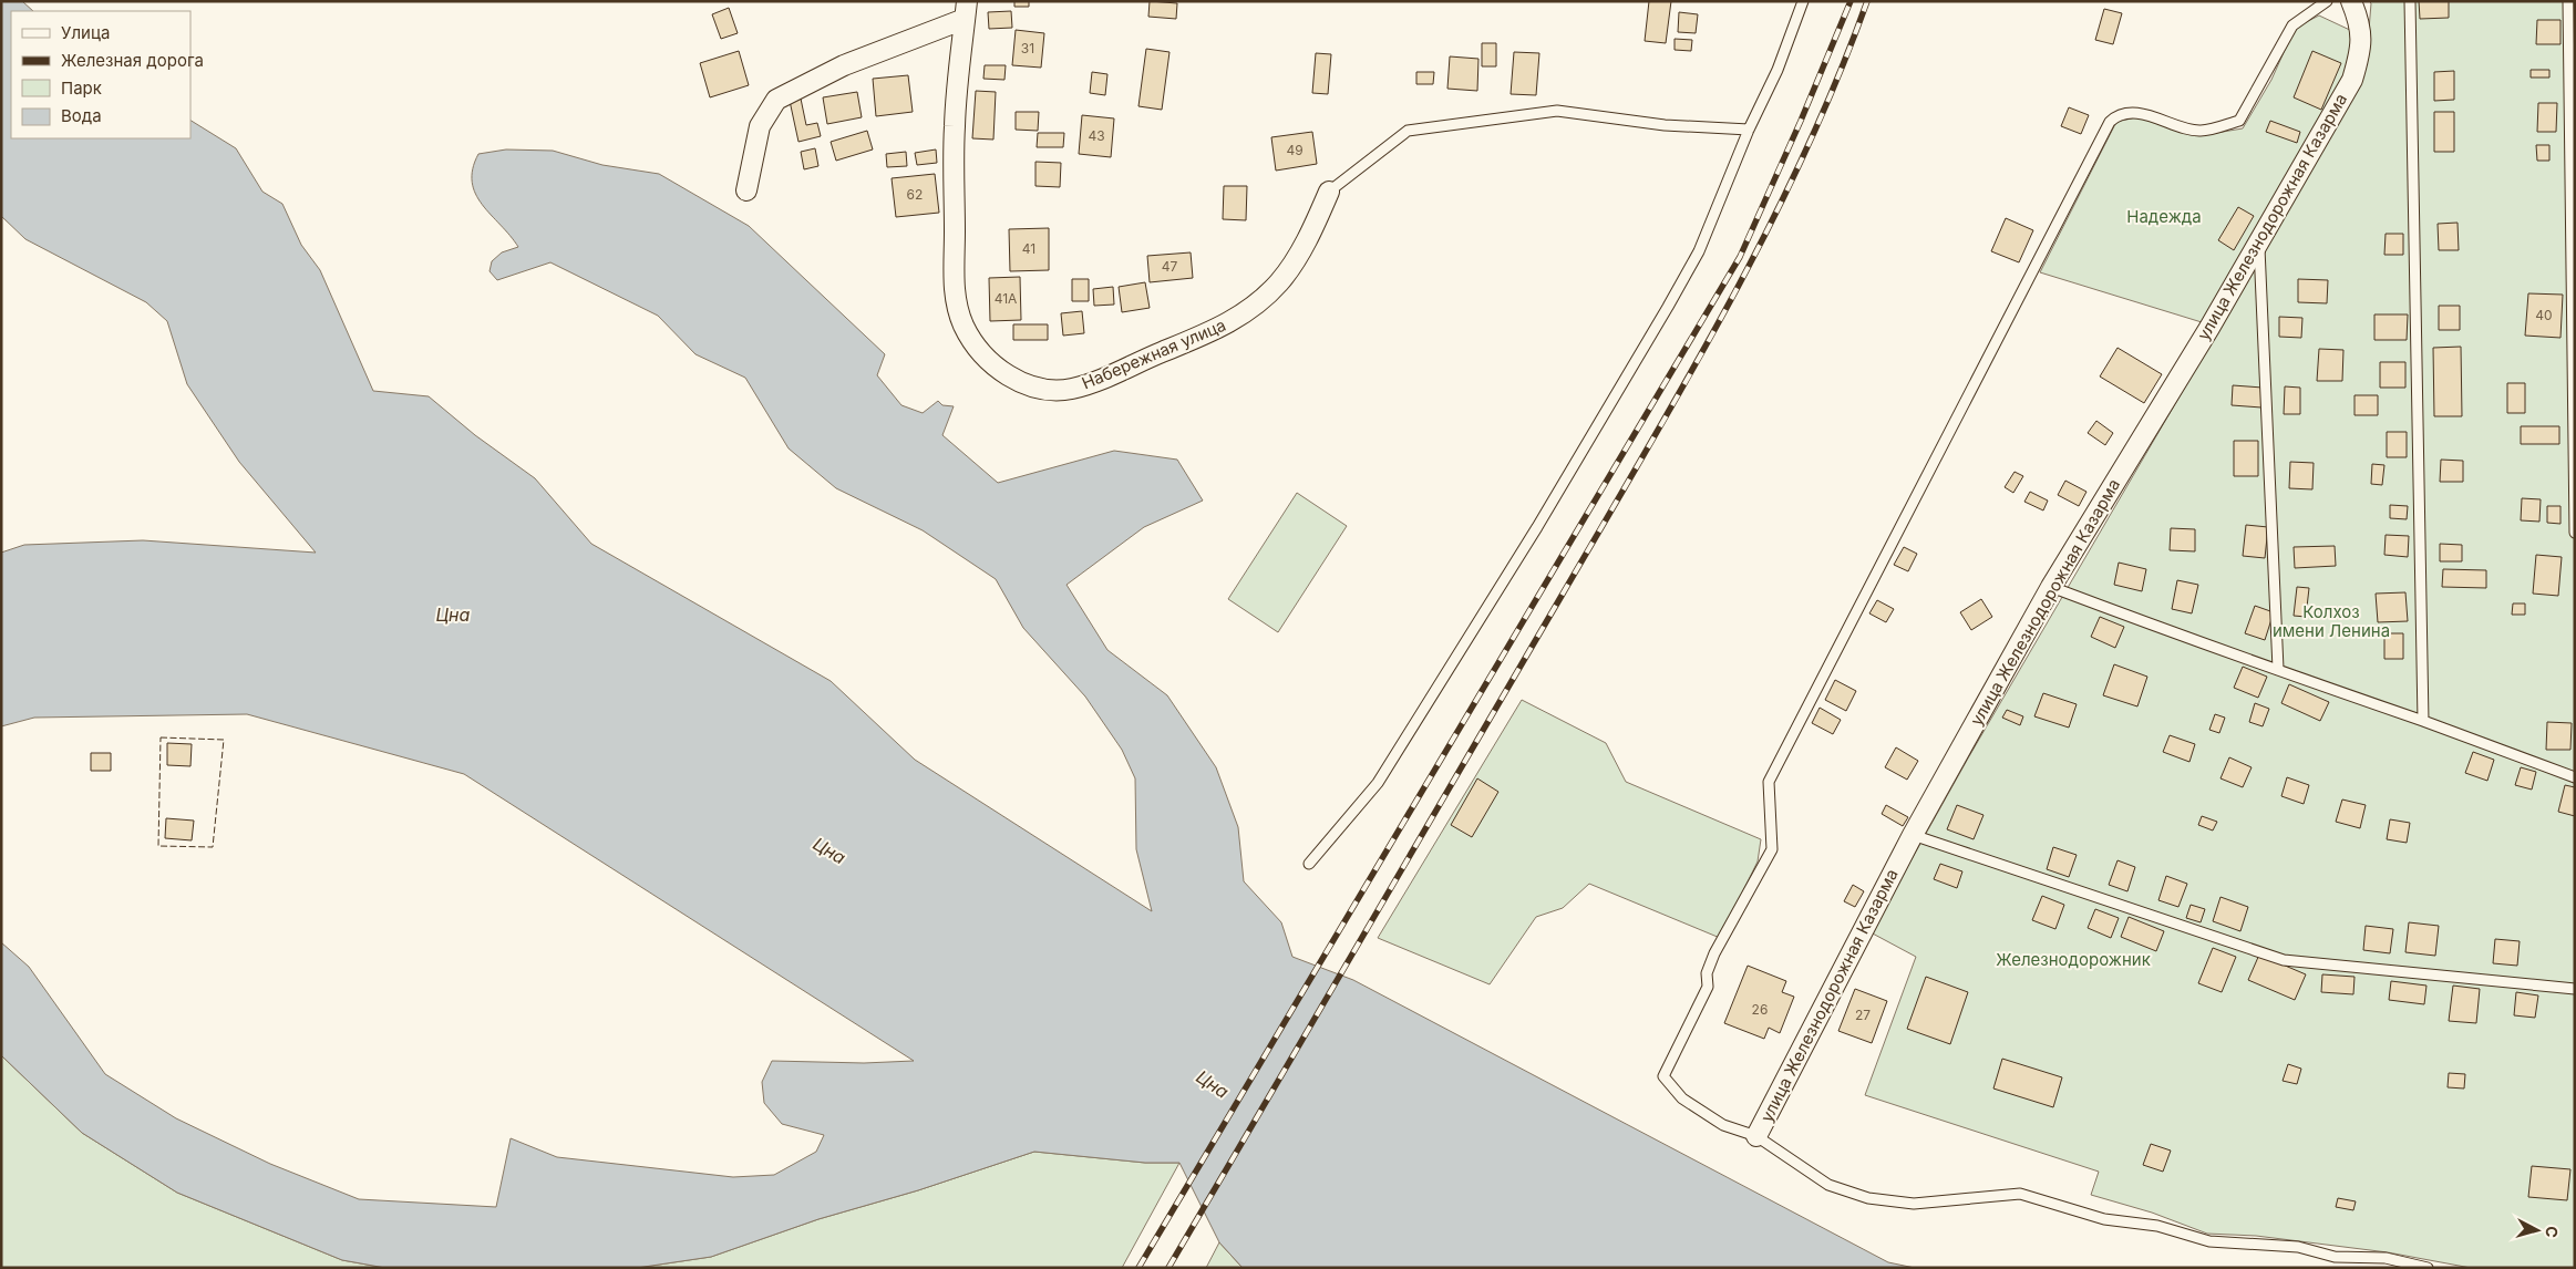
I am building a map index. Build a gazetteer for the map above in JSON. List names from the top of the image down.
{
  "streets": {
    "street": ["улица Железнодорожная Казарма", "Набережная улица"]
  },
  "water": ["Цна"],
  "parks": ["Надежда", "Колхоз имени Ленина", "Железнодорожник"],
  "house_numbers": [
    "31",
    "43",
    "49",
    "62",
    "41",
    "47",
    "41А",
    "40",
    "26",
    "27"
  ],
  "legend": [
    "Улица",
    "Железная дорога",
    "Парк",
    "Вода"
  ],
  "north": "right"
}
